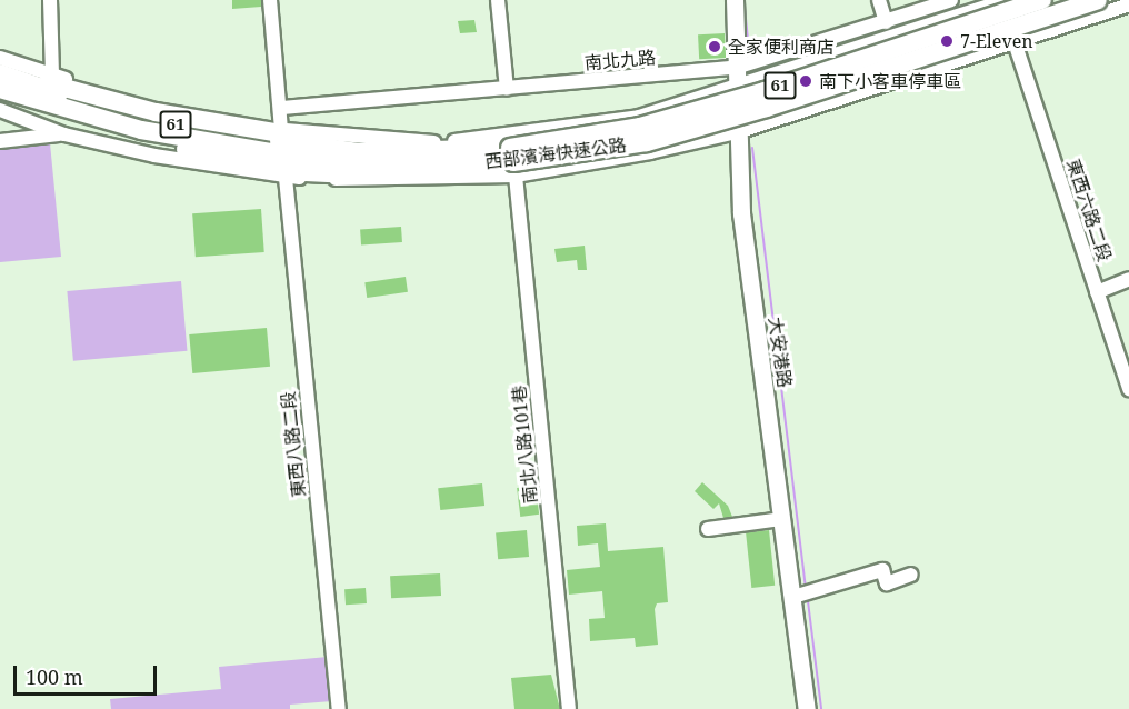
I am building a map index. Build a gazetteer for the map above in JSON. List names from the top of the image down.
{
  "streets": {
    "highway": ["61", "西部濱海快速公路"],
    "main road": ["大安港路"],
    "street": [
      "南北九路",
      "東西六路二段",
      "東西八路二段",
      "南北八路101巷"
    ]
  },
  "crossings": [
    ["南北九路", "大安港路"],
    ["西部濱海快速公路", "南北八路101巷"]
  ],
  "places": ["7-Eleven", "全家便利商店", "南下小客車停車區"],
  "scale_bar": "100 m"
}
